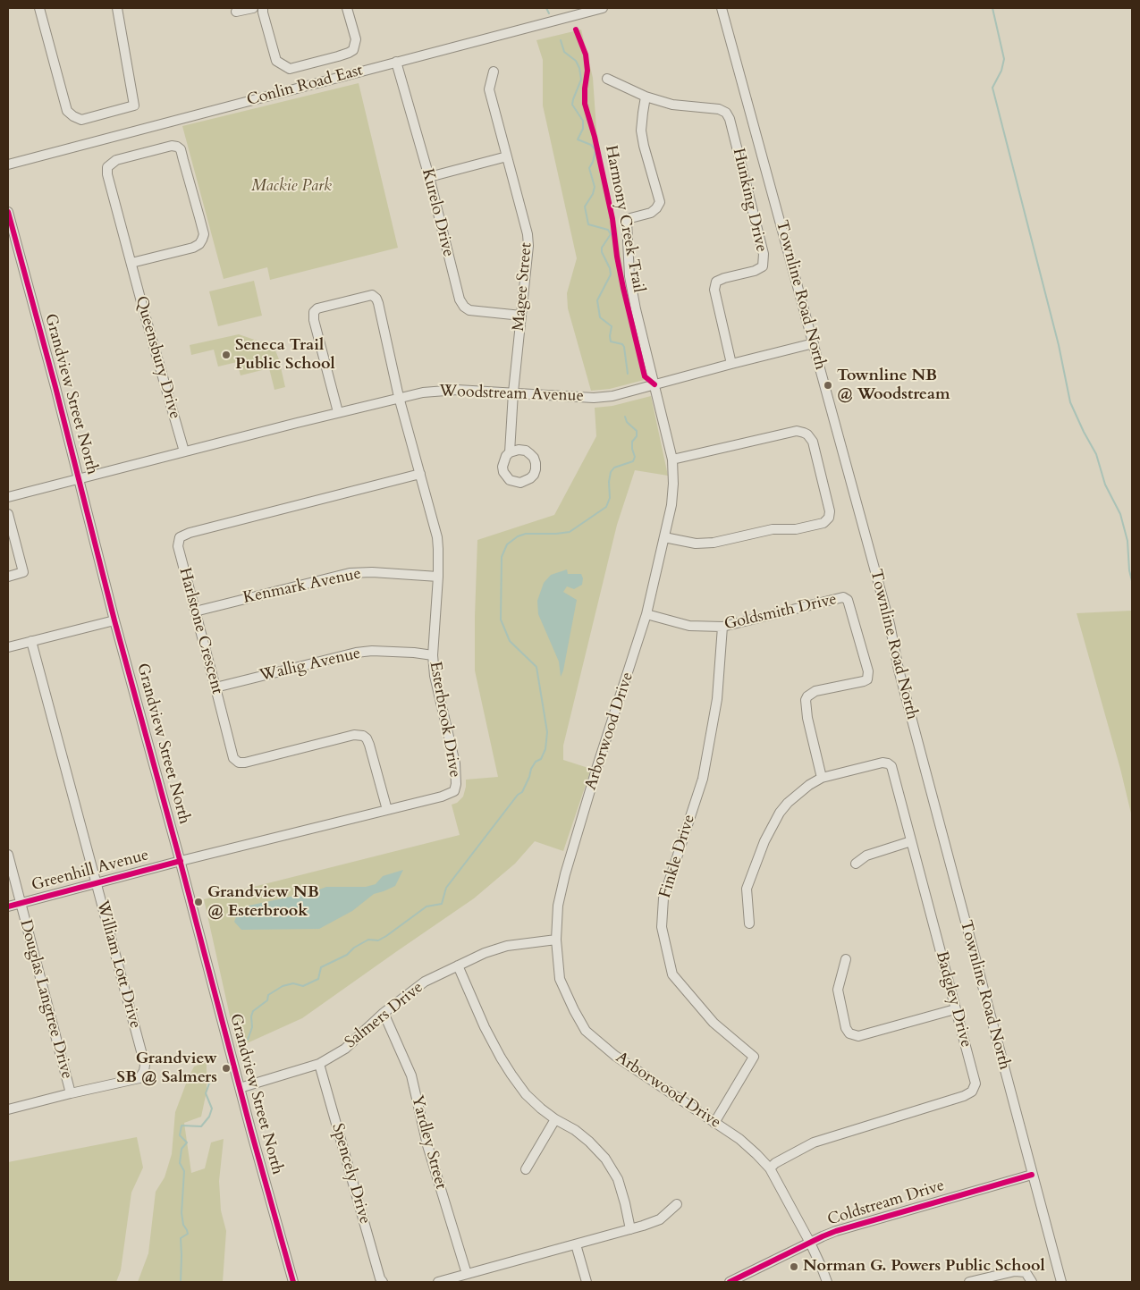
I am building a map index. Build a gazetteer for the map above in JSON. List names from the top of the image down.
{
  "streets": {
    "street": [
      "Conlin Road East",
      "Hunking Drive",
      "Kurelo Drive",
      "Magee Street",
      "Townline Road North",
      "Queensbury Drive",
      "Grandview Street North",
      "Woodstream Avenue",
      "Kenmark Avenue",
      "Goldsmith Drive",
      "Harlstone Crescent",
      "Wallig Avenue",
      "Esterbrook Drive",
      "Arborwood Drive",
      "Finkle Drive",
      "Greenhill Avenue",
      "William Lott Drive",
      "Douglas Langtree Drive",
      "Badgley Drive",
      "Salmers Drive",
      "Yardley Street",
      "Spencely Drive",
      "Coldstream Drive"
    ],
    "cycle path": ["Harmony Creek Trail"]
  },
  "crossings": [
    ["Conlin Road East", "Kurelo Drive"],
    ["Hunking Drive", "Woodstream Avenue"],
    ["Hunking Drive", "Arborwood Drive"],
    ["Kurelo Drive", "Magee Street"],
    ["Magee Street", "Woodstream Avenue"],
    ["Townline Road North", "Woodstream Avenue"],
    ["Townline Road North", "Coldstream Drive"],
    ["Queensbury Drive", "Woodstream Avenue"],
    ["Grandview Street North", "Woodstream Avenue"],
    ["Grandview Street North", "Esterbrook Drive"],
    ["Grandview Street North", "Greenhill Avenue"],
    ["Grandview Street North", "Salmers Drive"],
    ["Woodstream Avenue", "Esterbrook Drive"],
    ["Woodstream Avenue", "Arborwood Drive"],
    ["Kenmark Avenue", "Harlstone Crescent"],
    ["Kenmark Avenue", "Esterbrook Drive"],
    ["Goldsmith Drive", "Arborwood Drive"],
    ["Goldsmith Drive", "Finkle Drive"],
    ["Goldsmith Drive", "Badgley Drive"],
    ["Harlstone Crescent", "Wallig Avenue"],
    ["Harlstone Crescent", "Esterbrook Drive"],
    ["Wallig Avenue", "Esterbrook Drive"],
    ["Esterbrook Drive", "Greenhill Avenue"],
    ["Arborwood Drive", "Finkle Drive"],
    ["Arborwood Drive", "Badgley Drive"],
    ["Arborwood Drive", "Salmers Drive"],
    ["Arborwood Drive", "Coldstream Drive"],
    ["Greenhill Avenue", "William Lott Drive"],
    ["Greenhill Avenue", "Douglas Langtree Drive"],
    ["William Lott Drive", "Douglas Langtree Drive"],
    ["Salmers Drive", "Yardley Street"],
    ["Salmers Drive", "Spencely Drive"]
  ],
  "parks": ["Mackie Park"],
  "places": [
    "Seneca Trail Public School",
    "Townline NB @ Woodstream",
    "Grandview NB @ Esterbrook",
    "Grandview SB @ Salmers",
    "Norman G. Powers Public School"
  ]
}
